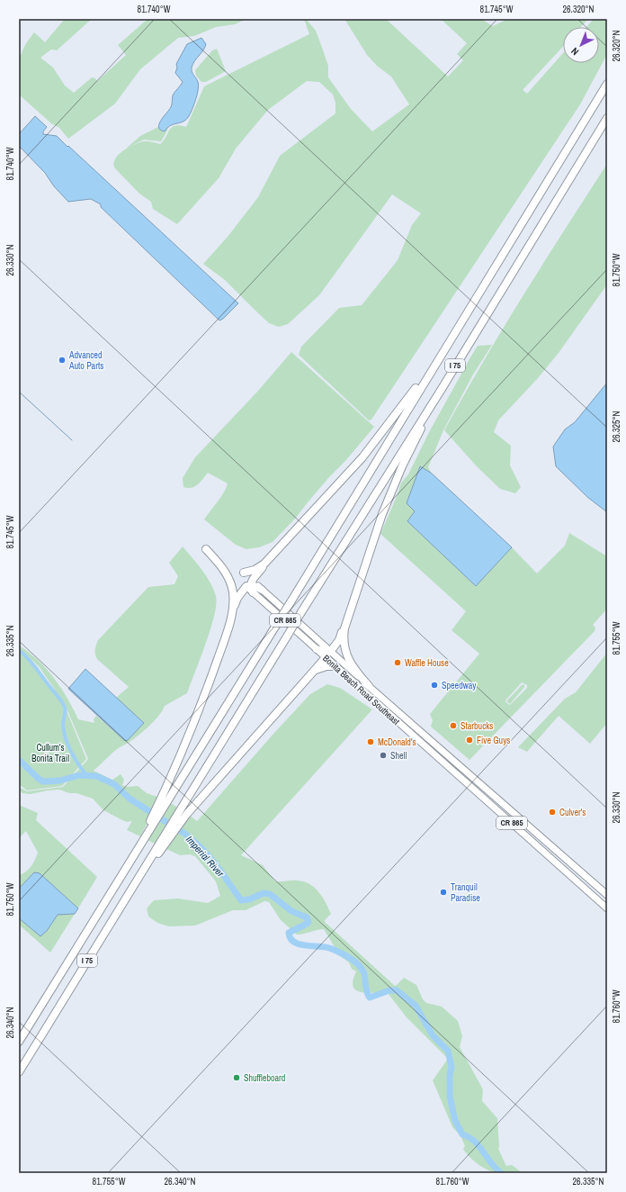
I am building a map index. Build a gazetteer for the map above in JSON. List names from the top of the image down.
{
  "streets": {
    "highway": ["I 75"],
    "main road": ["CR 865", "Bonita Beach Road Southeast"]
  },
  "water": ["Imperial River"],
  "parks": ["Cullum's Bonita Trail"],
  "places": [
    "Advanced Auto Parts",
    "Waffle House",
    "Speedway",
    "Starbucks",
    "Five Guys",
    "McDonald's",
    "Shell",
    "Culver's",
    "Tranquil Paradise",
    "Shuffleboard"
  ],
  "north": "bottom left",
  "coordinates": [
    "81.740°W",
    "81.745°W",
    "26.320°N",
    "26.330°N",
    "81.750°W",
    "26.325°N",
    "81.755°W",
    "26.335°N",
    "81.760°W",
    "26.340°N"
  ]
}
